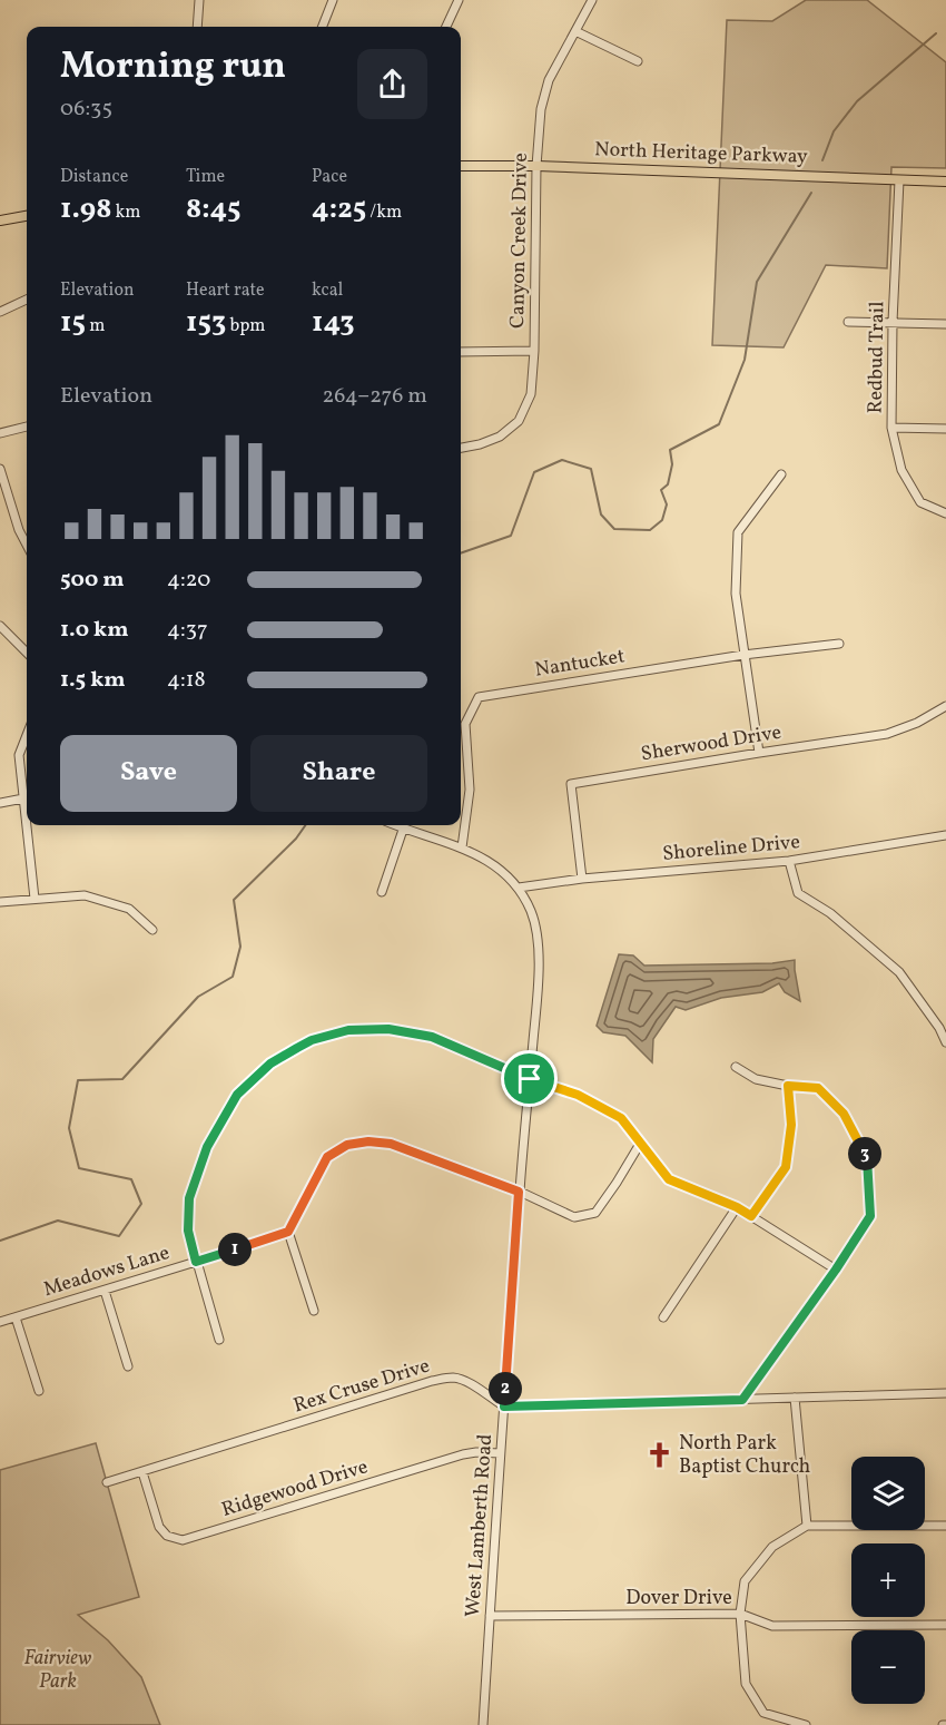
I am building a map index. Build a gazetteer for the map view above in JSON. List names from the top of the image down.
{
  "streets": {
    "main road": ["North Heritage Parkway"],
    "street": [
      "Canyon Creek Drive",
      "Redbud Trail",
      "Nantucket",
      "Sherwood Drive",
      "Shoreline Drive",
      "Meadows Lane",
      "Rex Cruse Drive",
      "Ridgewood Drive",
      "West Lamberth Road",
      "Dover Drive"
    ]
  },
  "crossings": [
    ["North Heritage Parkway", "Canyon Creek Drive"],
    ["North Heritage Parkway", "Redbud Trail"],
    ["Nantucket", "West Lamberth Road"],
    ["Sherwood Drive", "Shoreline Drive"],
    ["Shoreline Drive", "West Lamberth Road"],
    ["Rex Cruse Drive", "Ridgewood Drive"],
    ["Rex Cruse Drive", "West Lamberth Road"],
    ["Ridgewood Drive", "West Lamberth Road"],
    ["West Lamberth Road", "Dover Drive"]
  ],
  "parks": ["Fairview Park"],
  "places": {
    "church": ["North Park Baptist Church"]
  },
  "page": {
    "heading": ["Morning run", "06:35"],
    "stats": [
      ["Distance", "1.98 km"],
      ["Time", "8:45"],
      ["Pace", "4:25 /km"],
      ["Elevation", "15 m"],
      ["Heart rate", "153 bpm"],
      ["kcal", "143"]
    ],
    "chart": ["Elevation", "264–276 m"],
    "list": [
      {
        "name": "500 m",
        "note": "4:20"
      },
      {
        "name": "1.0 km",
        "note": "4:37"
      },
      {
        "name": "1.5 km",
        "note": "4:18"
      }
    ],
    "buttons": ["Save", "Share"],
    "pins": ["3", "1", "2"],
    "map_buttons": ["+", "−"]
  }
}
